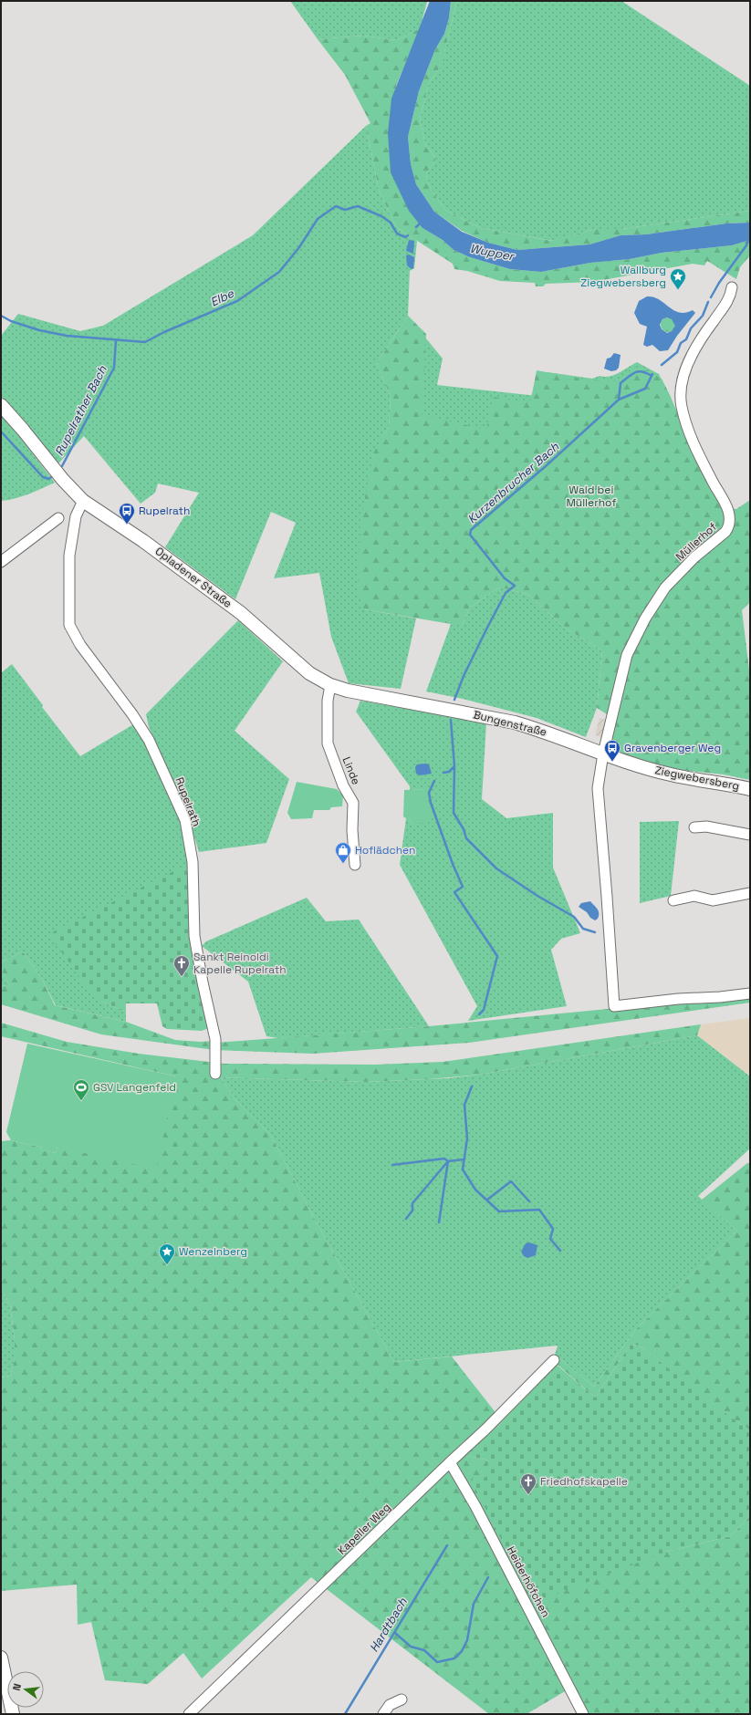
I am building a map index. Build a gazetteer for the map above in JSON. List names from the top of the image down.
{
  "streets": {
    "main road": ["Opladener Straße", "Bungenstraße", "Ziegwebersberg"],
    "street": [
      "Müllerhof",
      "Linde",
      "Rupelrath",
      "Kapeller Weg",
      "Heiderhöfchen"
    ]
  },
  "crossings": [
    ["Müllerhof", "Bungenstraße"],
    ["Müllerhof", "Ziegwebersberg"],
    ["Opladener Straße", "Bungenstraße"],
    ["Opladener Straße", "Linde"],
    ["Opladener Straße", "Rupelrath"],
    ["Bungenstraße", "Ziegwebersberg"],
    ["Kapeller Weg", "Heiderhöfchen"]
  ],
  "water": [
    "Wupper",
    "Elbe",
    "Rupelrather Bach",
    "Kurzenbrucher Bach",
    "Hardtbach"
  ],
  "parks": ["Wald bei Müllerhof"],
  "places": {
    "place": ["Wallburg Ziegwebersberg", "Wenzelnberg"],
    "bus stop": ["Rupelrath", "Gravenberger Weg"],
    "shop": ["Hoflädchen"],
    "church": ["Sankt Reinoldi Kapelle Rupelrath", "Friedhofskapelle"],
    "sports": ["GSV Langenfeld"]
  },
  "north": "left"
}
